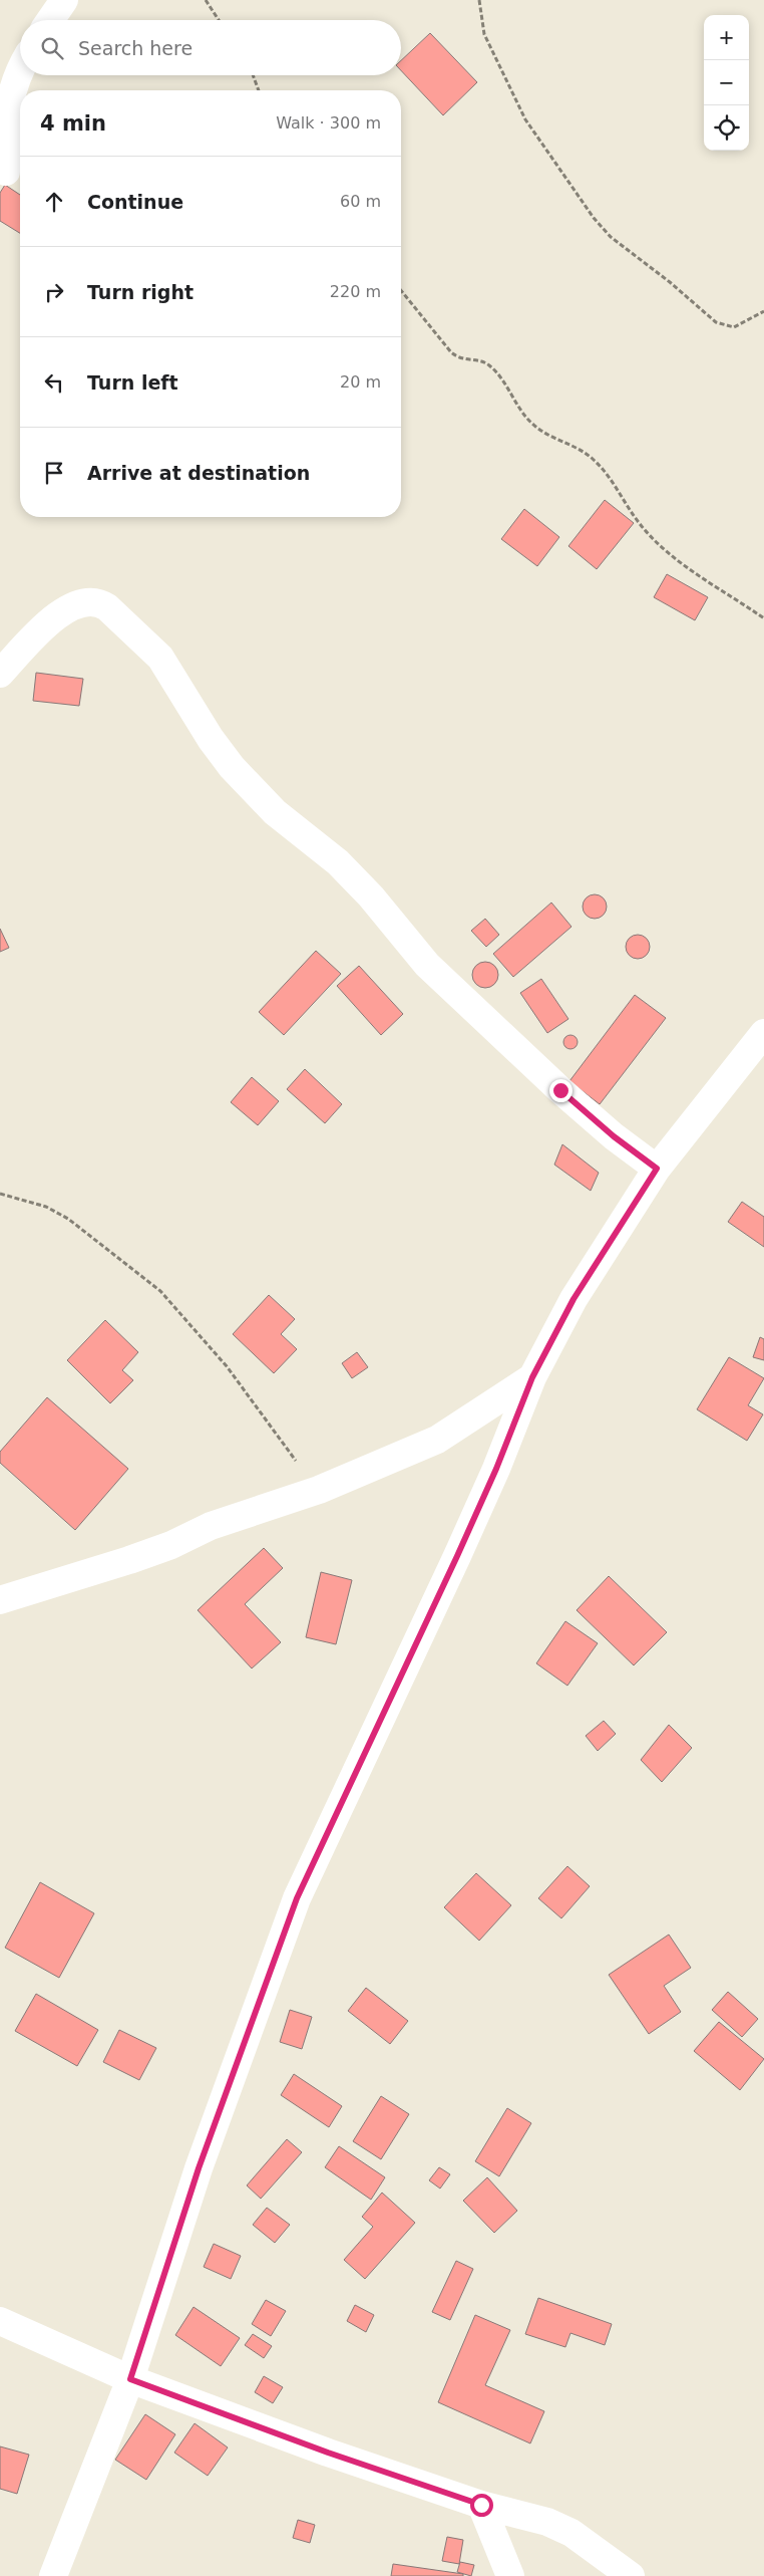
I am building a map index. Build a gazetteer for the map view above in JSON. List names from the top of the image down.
{
  "page": {
    "map_buttons": ["+", "−"],
    "search": "Search here",
    "heading": ["4 min", "Walk · 300 m"],
    "list": [
      ["Continue", "60 m"],
      ["Turn right", "220 m"],
      ["Turn left", "20 m"],
      "Arrive at destination"
    ]
  }
}
